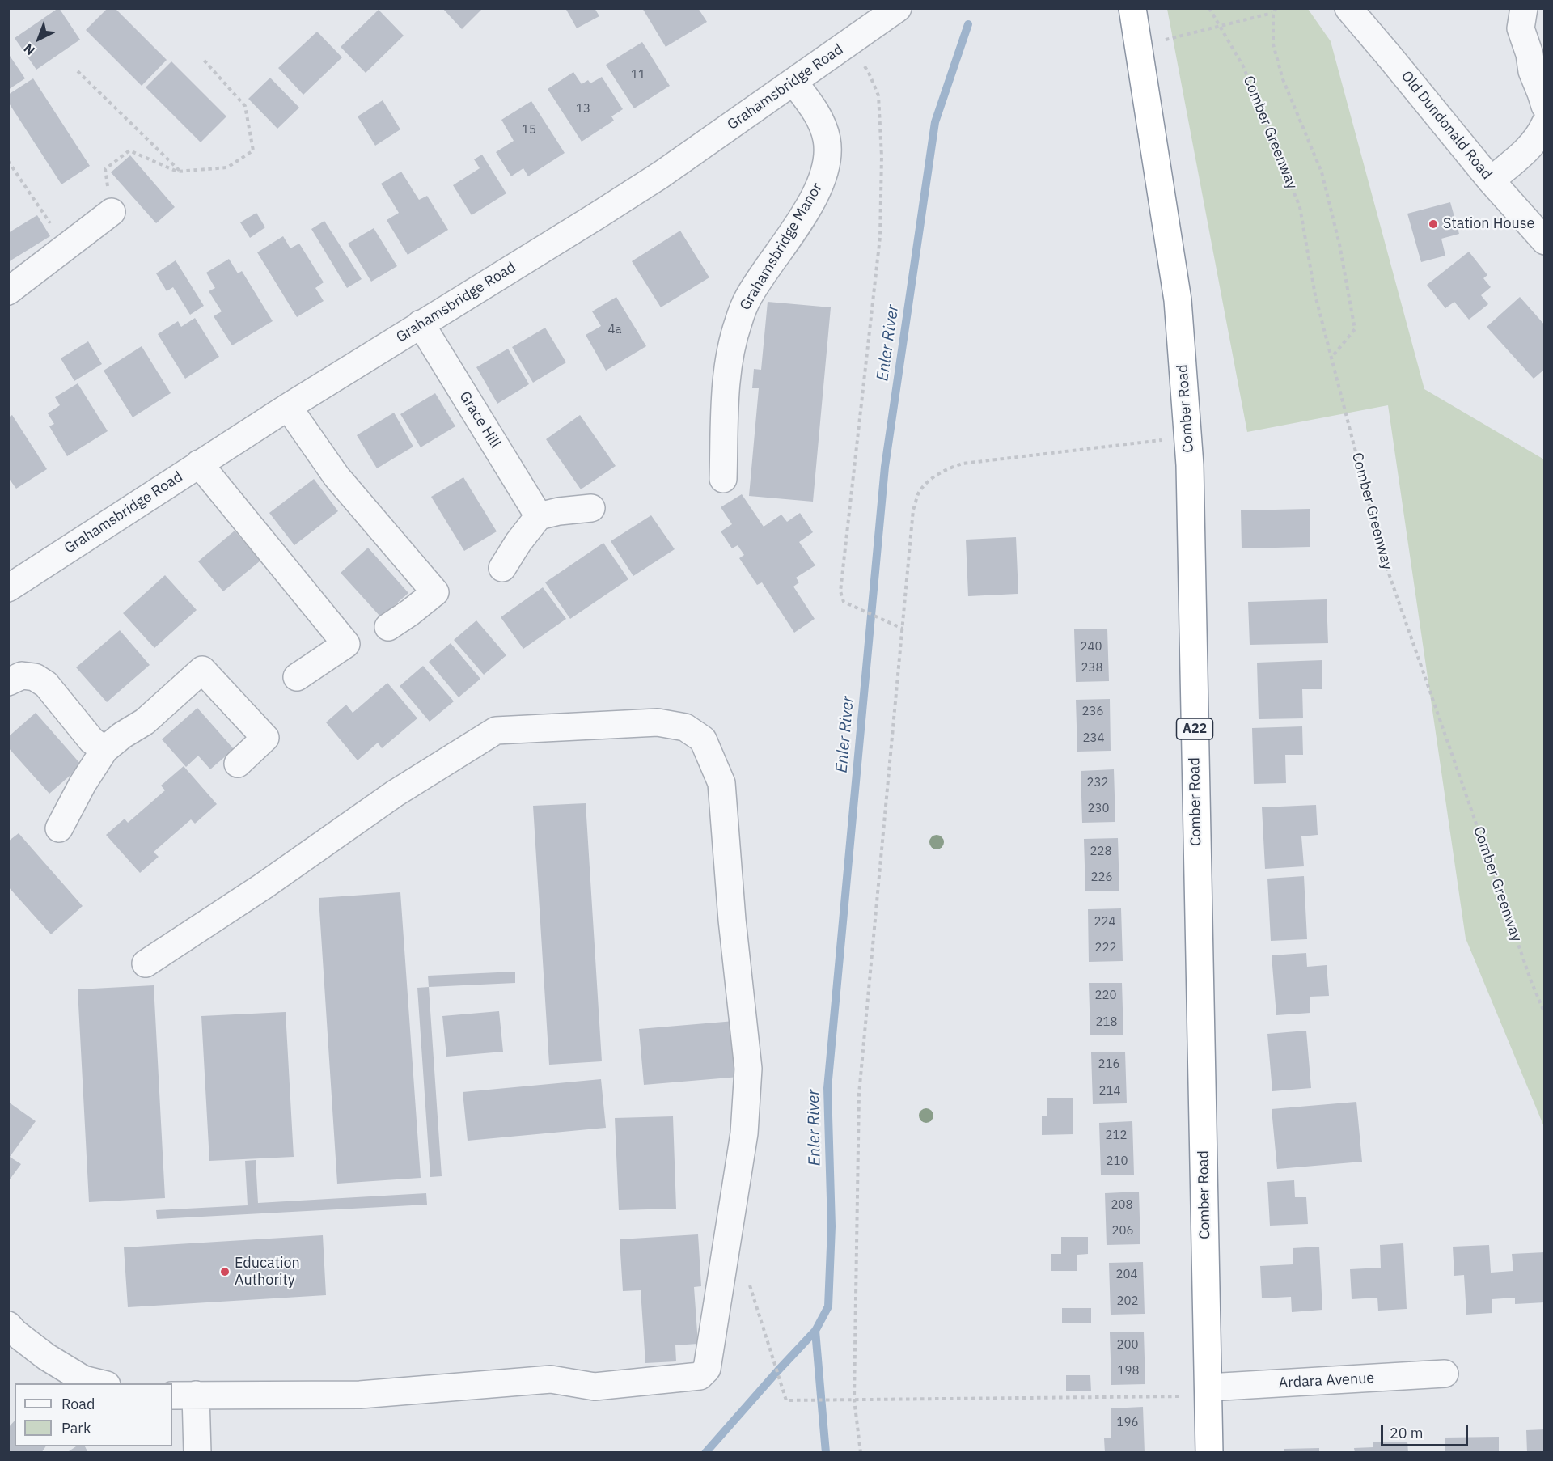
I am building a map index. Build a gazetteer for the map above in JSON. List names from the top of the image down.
{
  "streets": {
    "highway": ["Comber Road", "A22"],
    "street": [
      "Grahamsbridge Road",
      "Old Dundonald Road",
      "Grahamsbridge Manor",
      "Grace Hill",
      "Ardara Avenue"
    ],
    "path": ["Comber Greenway"]
  },
  "crossings": [
    ["Grahamsbridge Road", "Grahamsbridge Manor"],
    ["Grahamsbridge Road", "Grace Hill"],
    ["Comber Road", "Ardara Avenue"]
  ],
  "water": ["Enler River"],
  "places": ["Station House", "Education Authority"],
  "house_numbers": [
    "11",
    "13",
    "15",
    "4a",
    "240",
    "238",
    "236",
    "234",
    "232",
    "230",
    "228",
    "226",
    "224",
    "222",
    "220",
    "218",
    "216",
    "214",
    "212",
    "210",
    "208",
    "206",
    "204",
    "202",
    "200",
    "198",
    "196"
  ],
  "legend": ["Road", "Park"],
  "scale_bar": "20 m",
  "north": "bottom left"
}
